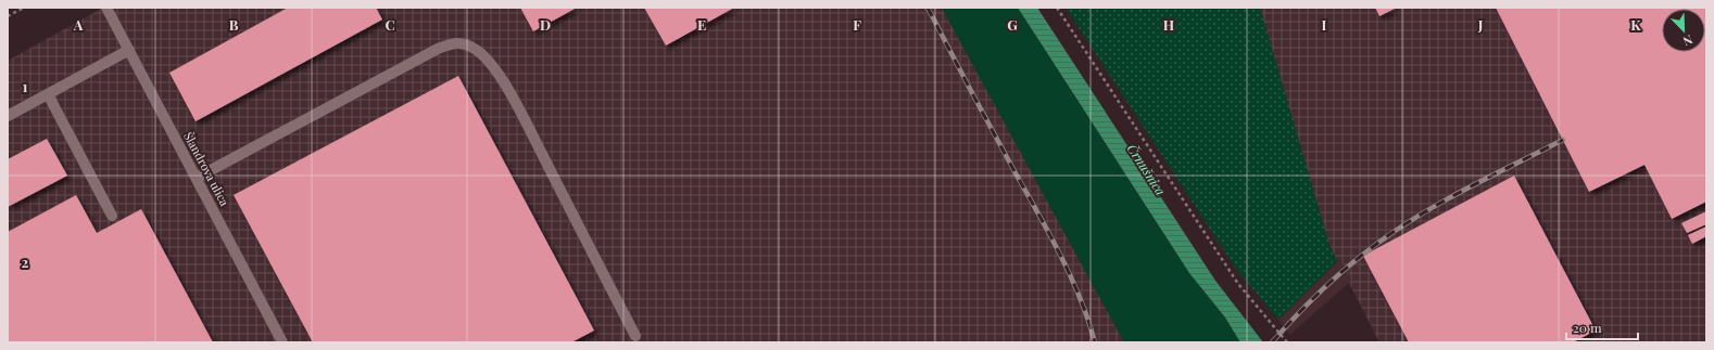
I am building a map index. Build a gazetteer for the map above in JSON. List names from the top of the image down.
{
  "streets": {
    "lane": ["Šlandrova ulica"]
  },
  "water": ["Črnušnica"],
  "scale_bar": "20 m",
  "north": "bottom right",
  "grid": {
    "columns": [
      "A",
      "B",
      "C",
      "D",
      "E",
      "F",
      "G",
      "H",
      "I",
      "J",
      "K"
    ],
    "rows": ["1", "2"]
  }
}
